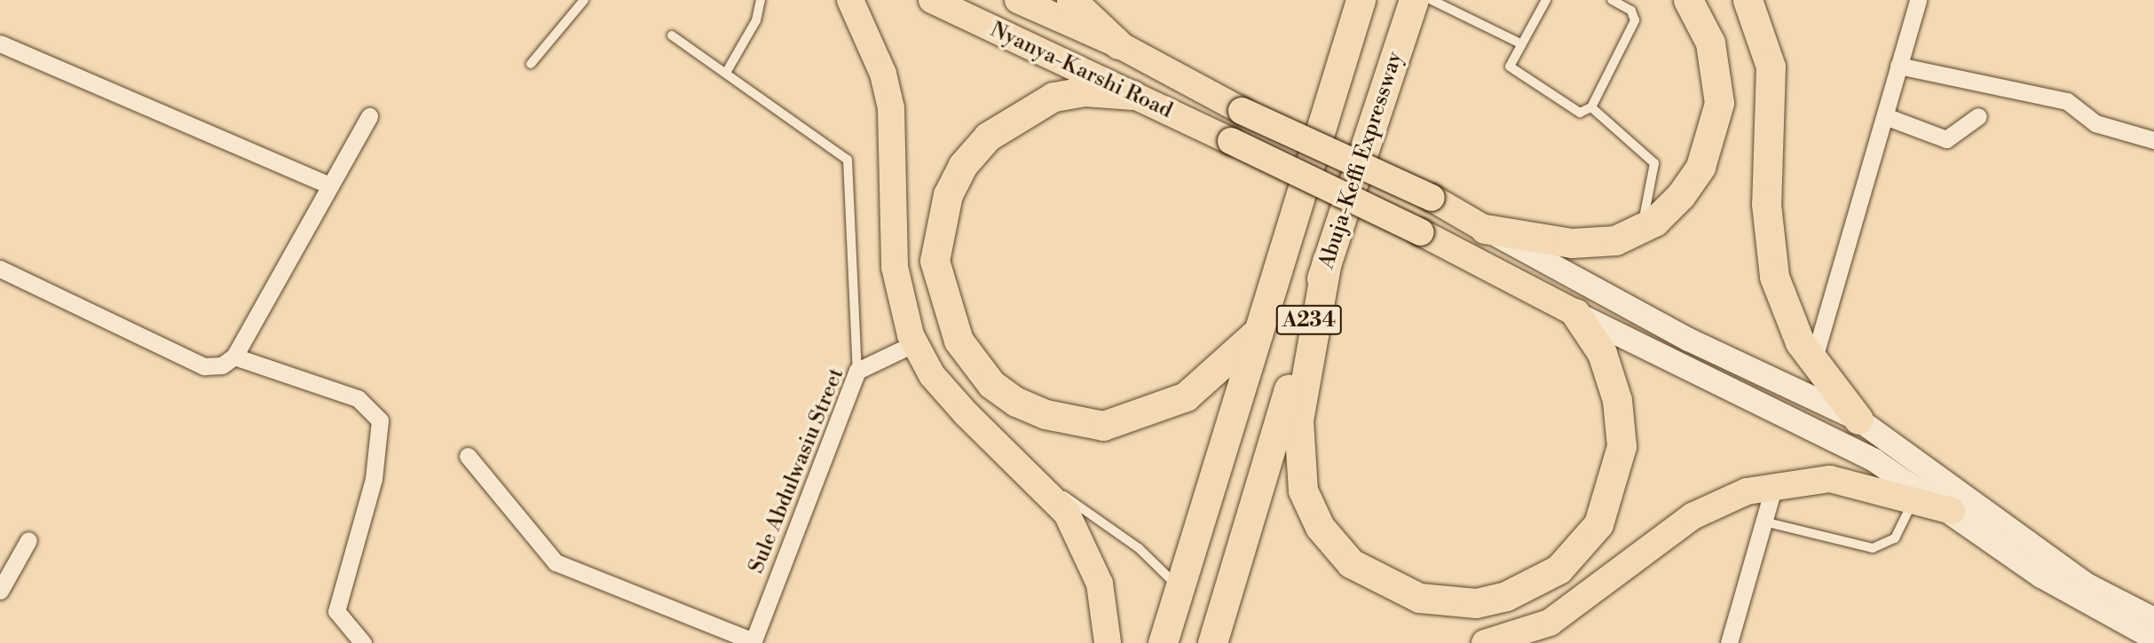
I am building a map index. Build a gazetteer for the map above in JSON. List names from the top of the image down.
{
  "streets": {
    "highway": ["Abuja-Keffi Expressway", "A234"],
    "main road": ["Nyanya-Karshi Road"],
    "street": ["Sule Abdulwasiu Street"]
  }
}
